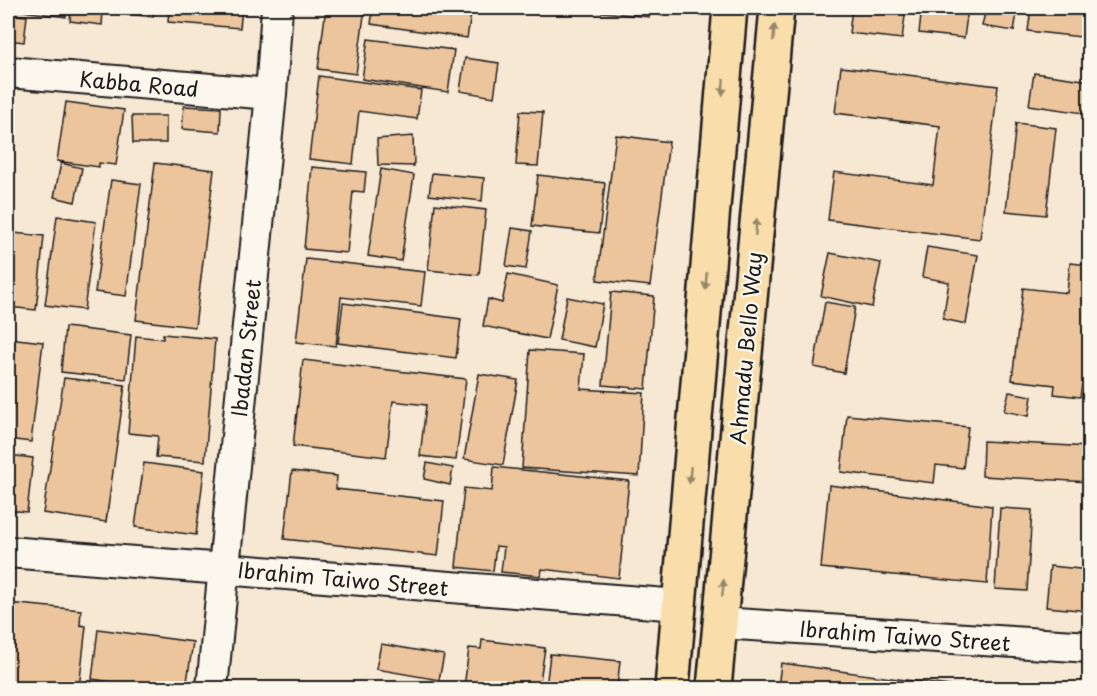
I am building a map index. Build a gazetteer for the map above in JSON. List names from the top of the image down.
{
  "streets": {
    "main road": ["Ahmadu Bello Way"],
    "street": ["Kabba Road", "Ibadan Street", "Ibrahim Taiwo Street"]
  },
  "crossings": [
    ["Kabba Road", "Ibadan Street"],
    ["Ibadan Street", "Ibrahim Taiwo Street"],
    ["Ahmadu Bello Way", "Ibrahim Taiwo Street"]
  ]
}
